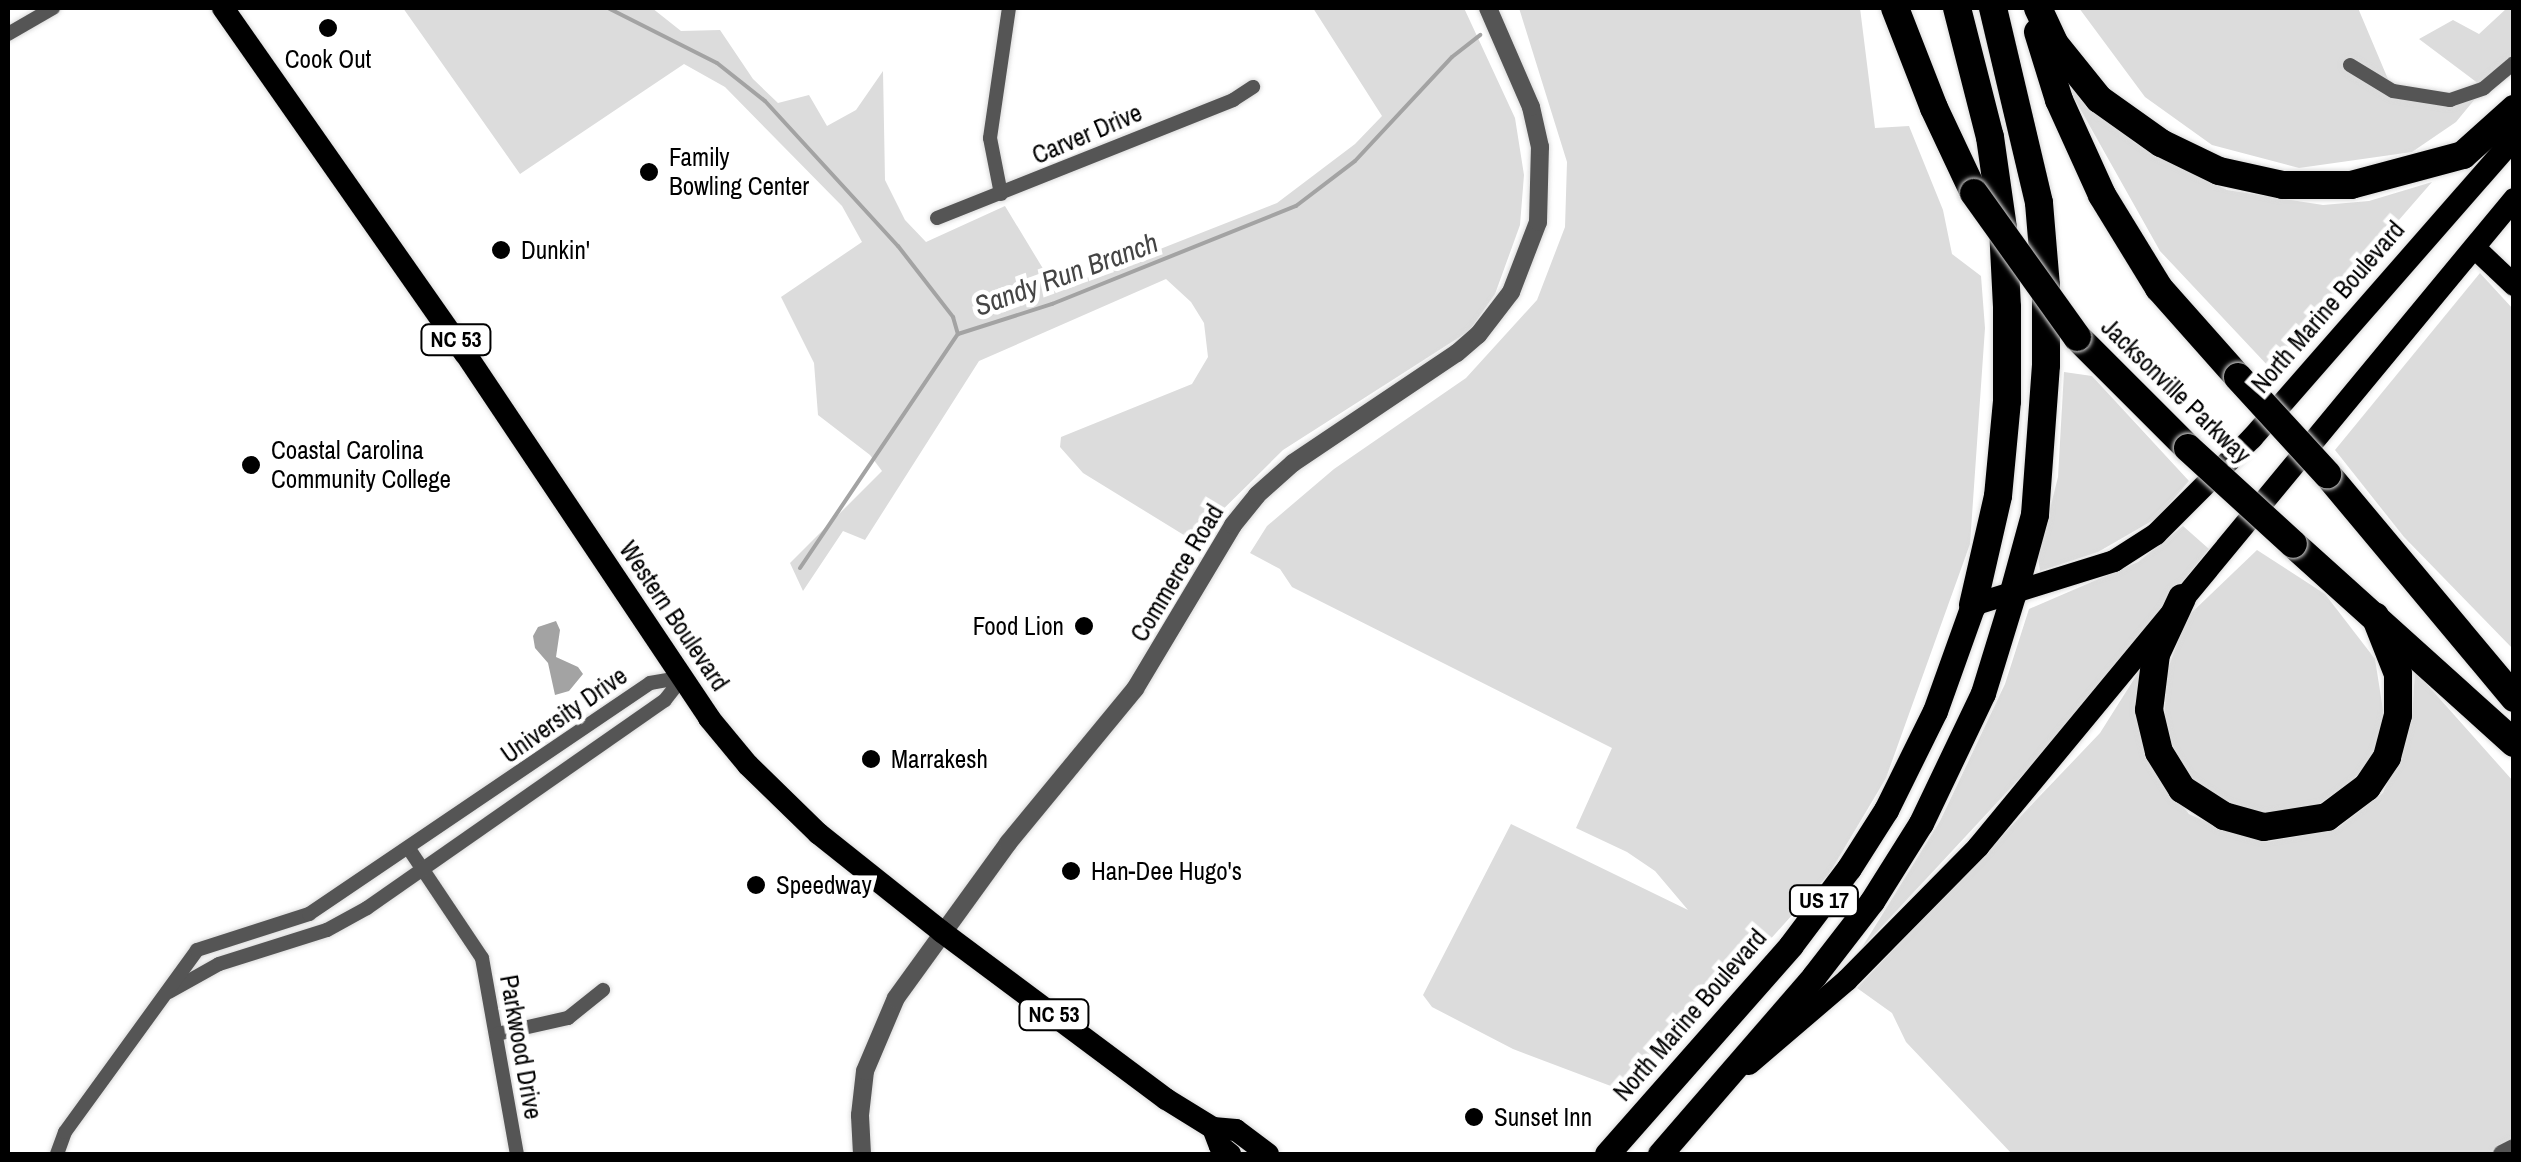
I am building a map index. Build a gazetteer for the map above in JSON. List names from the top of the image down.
{
  "streets": {
    "highway": ["North Marine Boulevard", "Jacksonville Parkway", "US 17"],
    "main road": ["NC 53", "Western Boulevard"],
    "street": [
      "Carver Drive",
      "Commerce Road",
      "University Drive",
      "Parkwood Drive"
    ]
  },
  "crossings": [
    ["North Marine Boulevard", "US 17"],
    ["Commerce Road", "Western Boulevard"],
    ["Western Boulevard", "University Drive"],
    ["University Drive", "Parkwood Drive"]
  ],
  "water": ["Sandy Run Branch"],
  "places": [
    "Cook Out",
    "Family Bowling Center",
    "Dunkin'",
    "Coastal Carolina Community College",
    "Food Lion",
    "Marrakesh",
    "Han-Dee Hugo's",
    "Speedway",
    "Sunset Inn"
  ]
}
